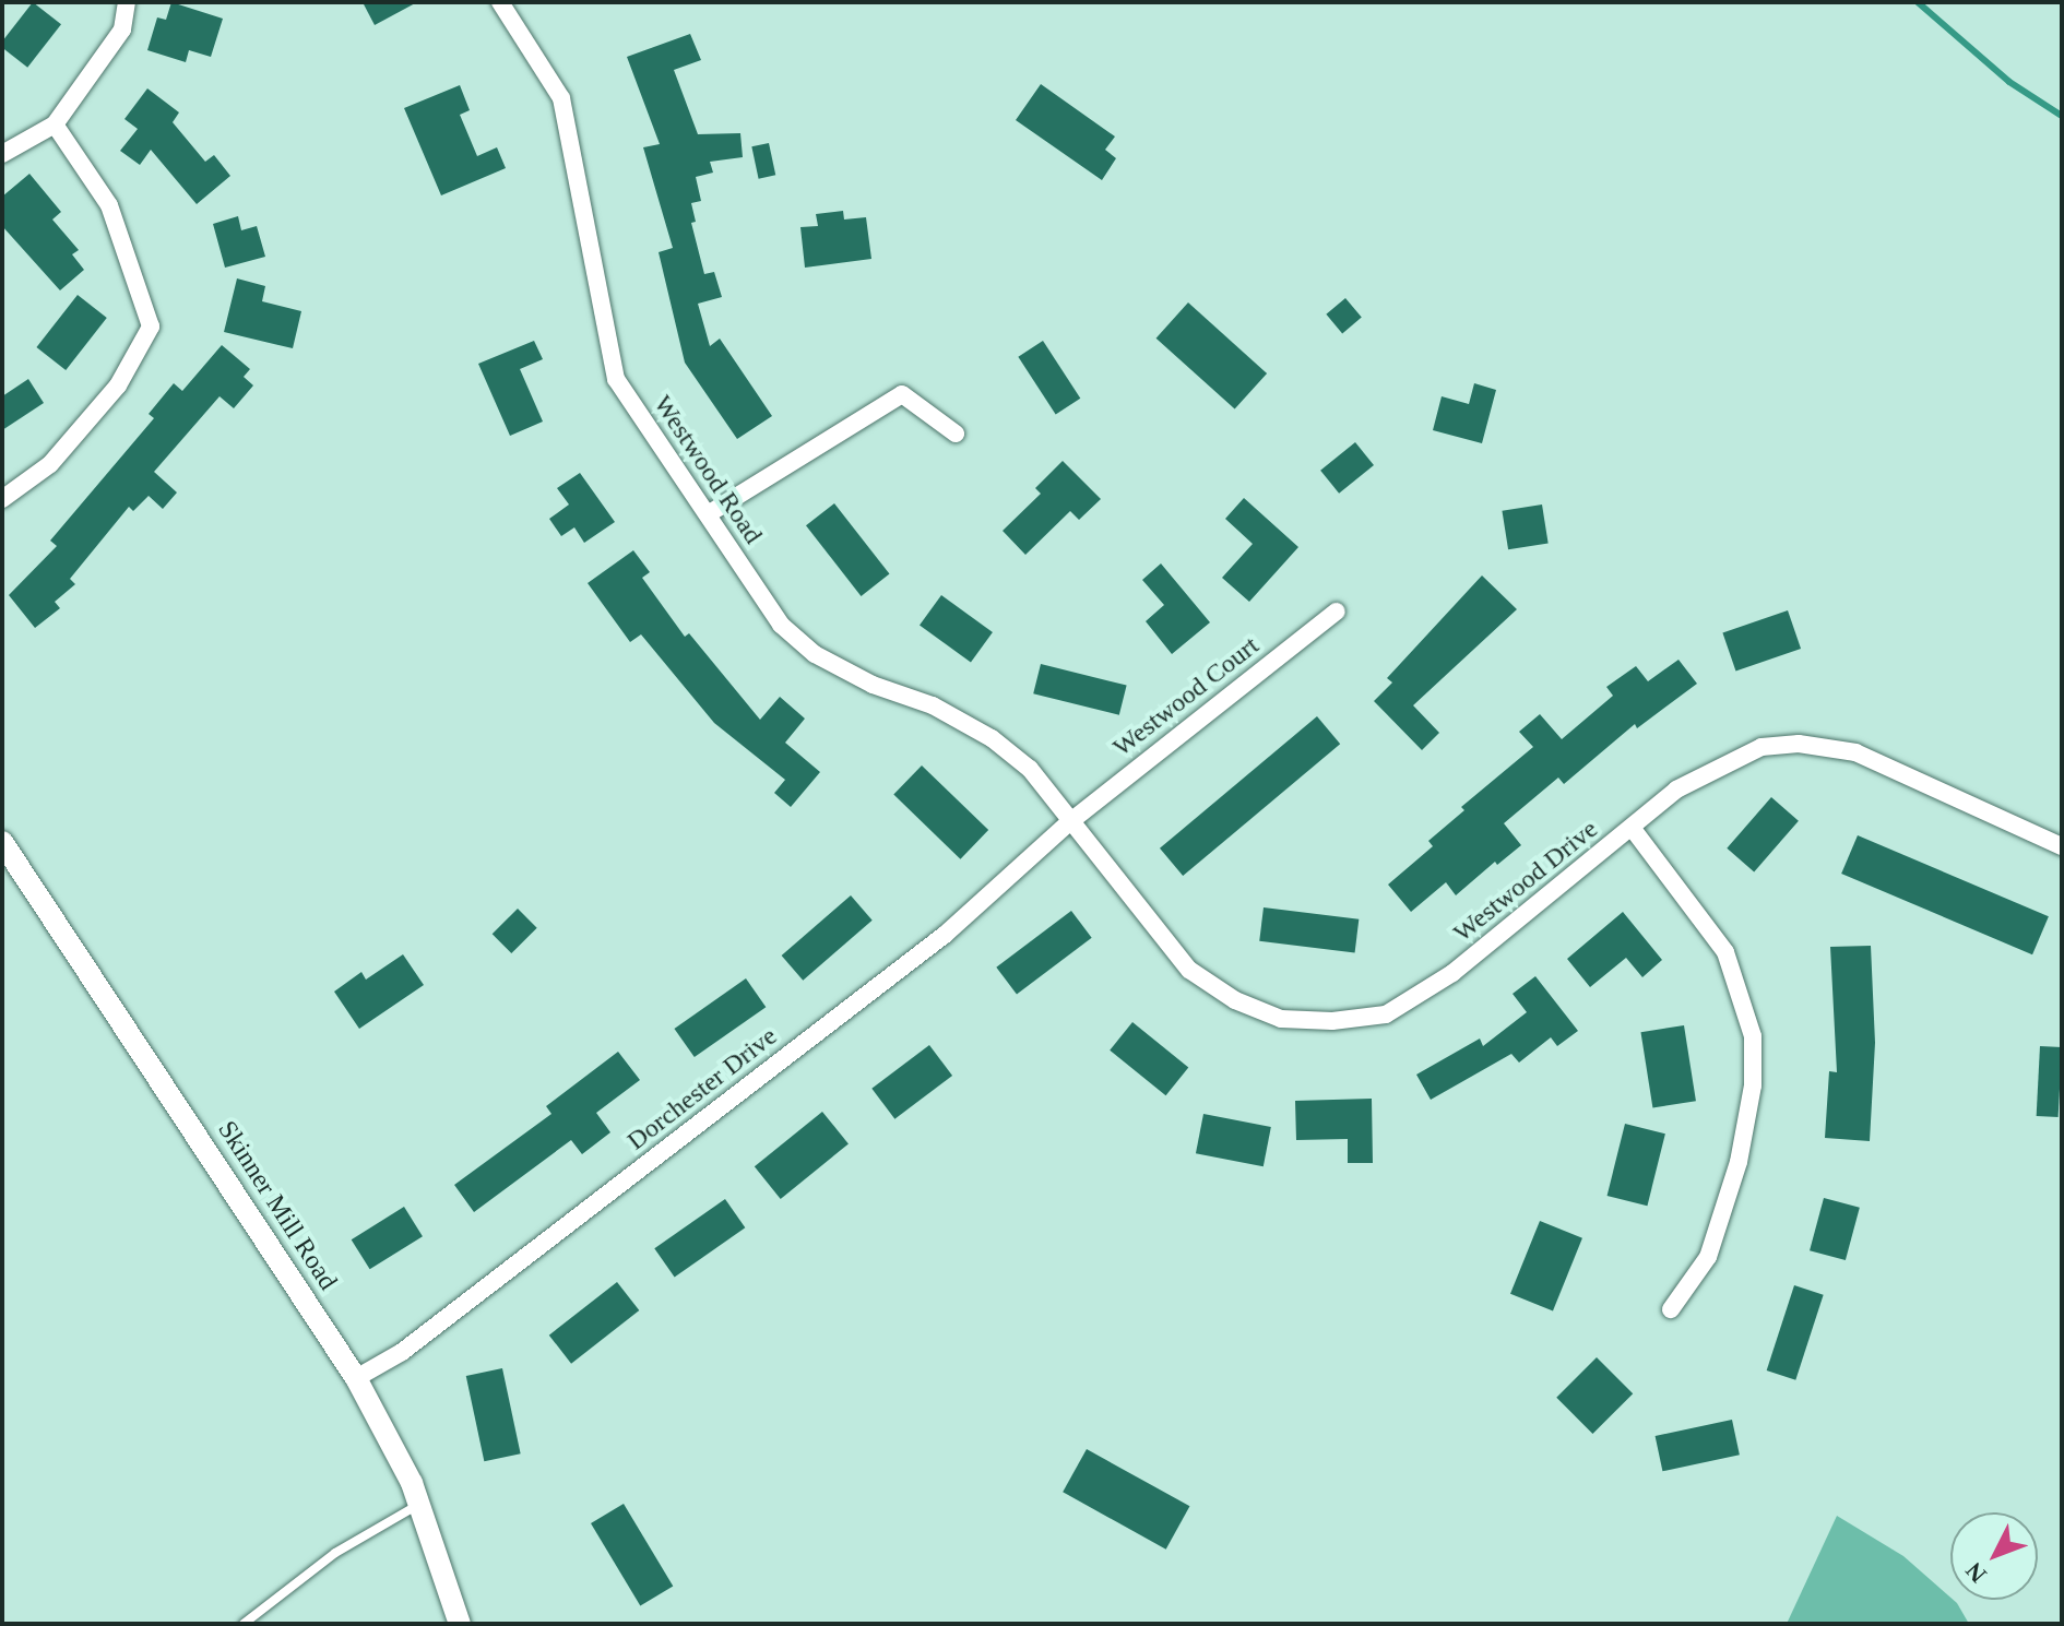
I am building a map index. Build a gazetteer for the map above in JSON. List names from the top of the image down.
{
  "streets": {
    "street": [
      "Westwood Road",
      "Westwood Court",
      "Westwood Drive",
      "Dorchester Drive",
      "Skinner Mill Road"
    ]
  },
  "crossings": [
    ["Westwood Road", "Westwood Court"],
    ["Westwood Road", "Westwood Drive"],
    ["Westwood Road", "Dorchester Drive"],
    ["Westwood Court", "Westwood Drive"],
    ["Westwood Court", "Dorchester Drive"],
    ["Westwood Drive", "Dorchester Drive"],
    ["Dorchester Drive", "Skinner Mill Road"]
  ],
  "north": "bottom left"
}
